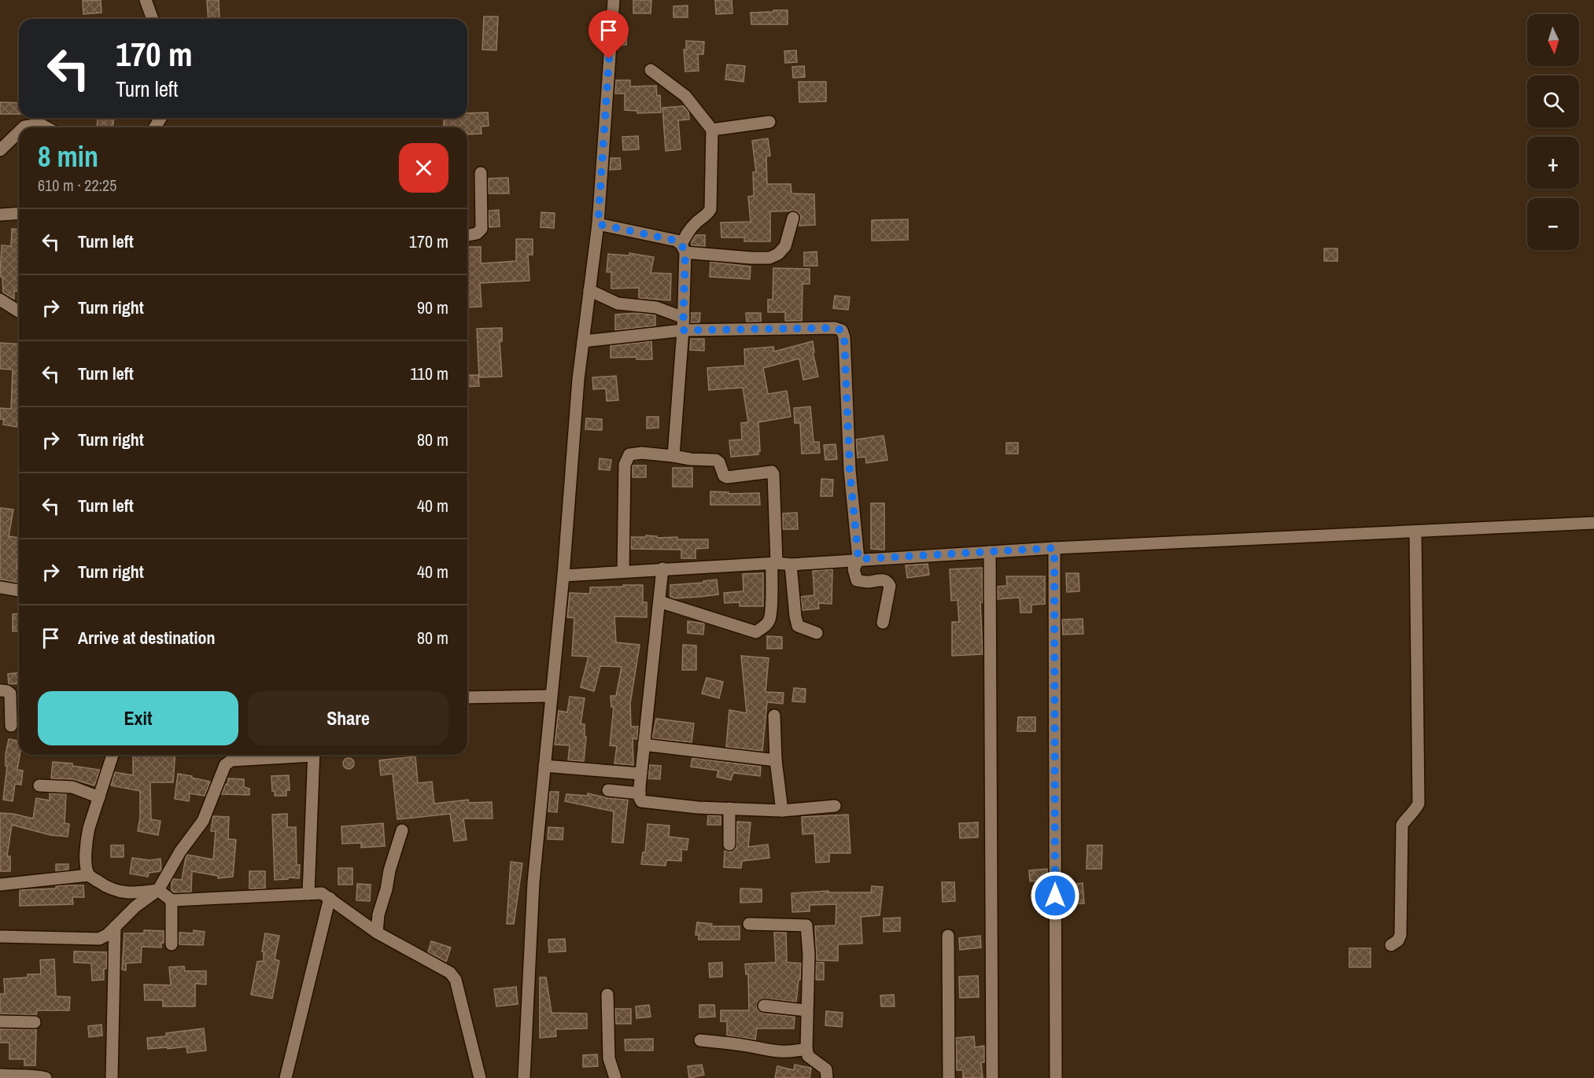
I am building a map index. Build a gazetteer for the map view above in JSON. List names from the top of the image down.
{
  "north": "bottom",
  "page": {
    "map_buttons": ["+", "−"],
    "turn": ["170 m", "Turn left"],
    "heading": ["8 min", "610 m · 22:25"],
    "list": [
      {
        "name": "Turn left",
        "value": "170 m"
      },
      {
        "name": "Turn right",
        "value": "90 m"
      },
      {
        "name": "Turn left",
        "value": "110 m"
      },
      {
        "name": "Turn right",
        "value": "80 m"
      },
      {
        "name": "Turn left",
        "value": "40 m"
      },
      {
        "name": "Turn right",
        "value": "40 m"
      },
      {
        "name": "Arrive at destination",
        "value": "80 m"
      }
    ],
    "buttons": ["Exit", "Share"]
  }
}
